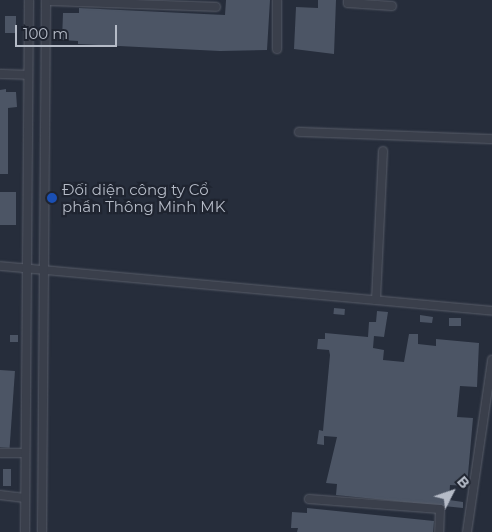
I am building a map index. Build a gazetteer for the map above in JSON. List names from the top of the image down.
{
  "places": ["Đối diện công ty Cổ phần Thông Minh MK"],
  "scale_bar": "100 m",
  "north": "top right"
}
